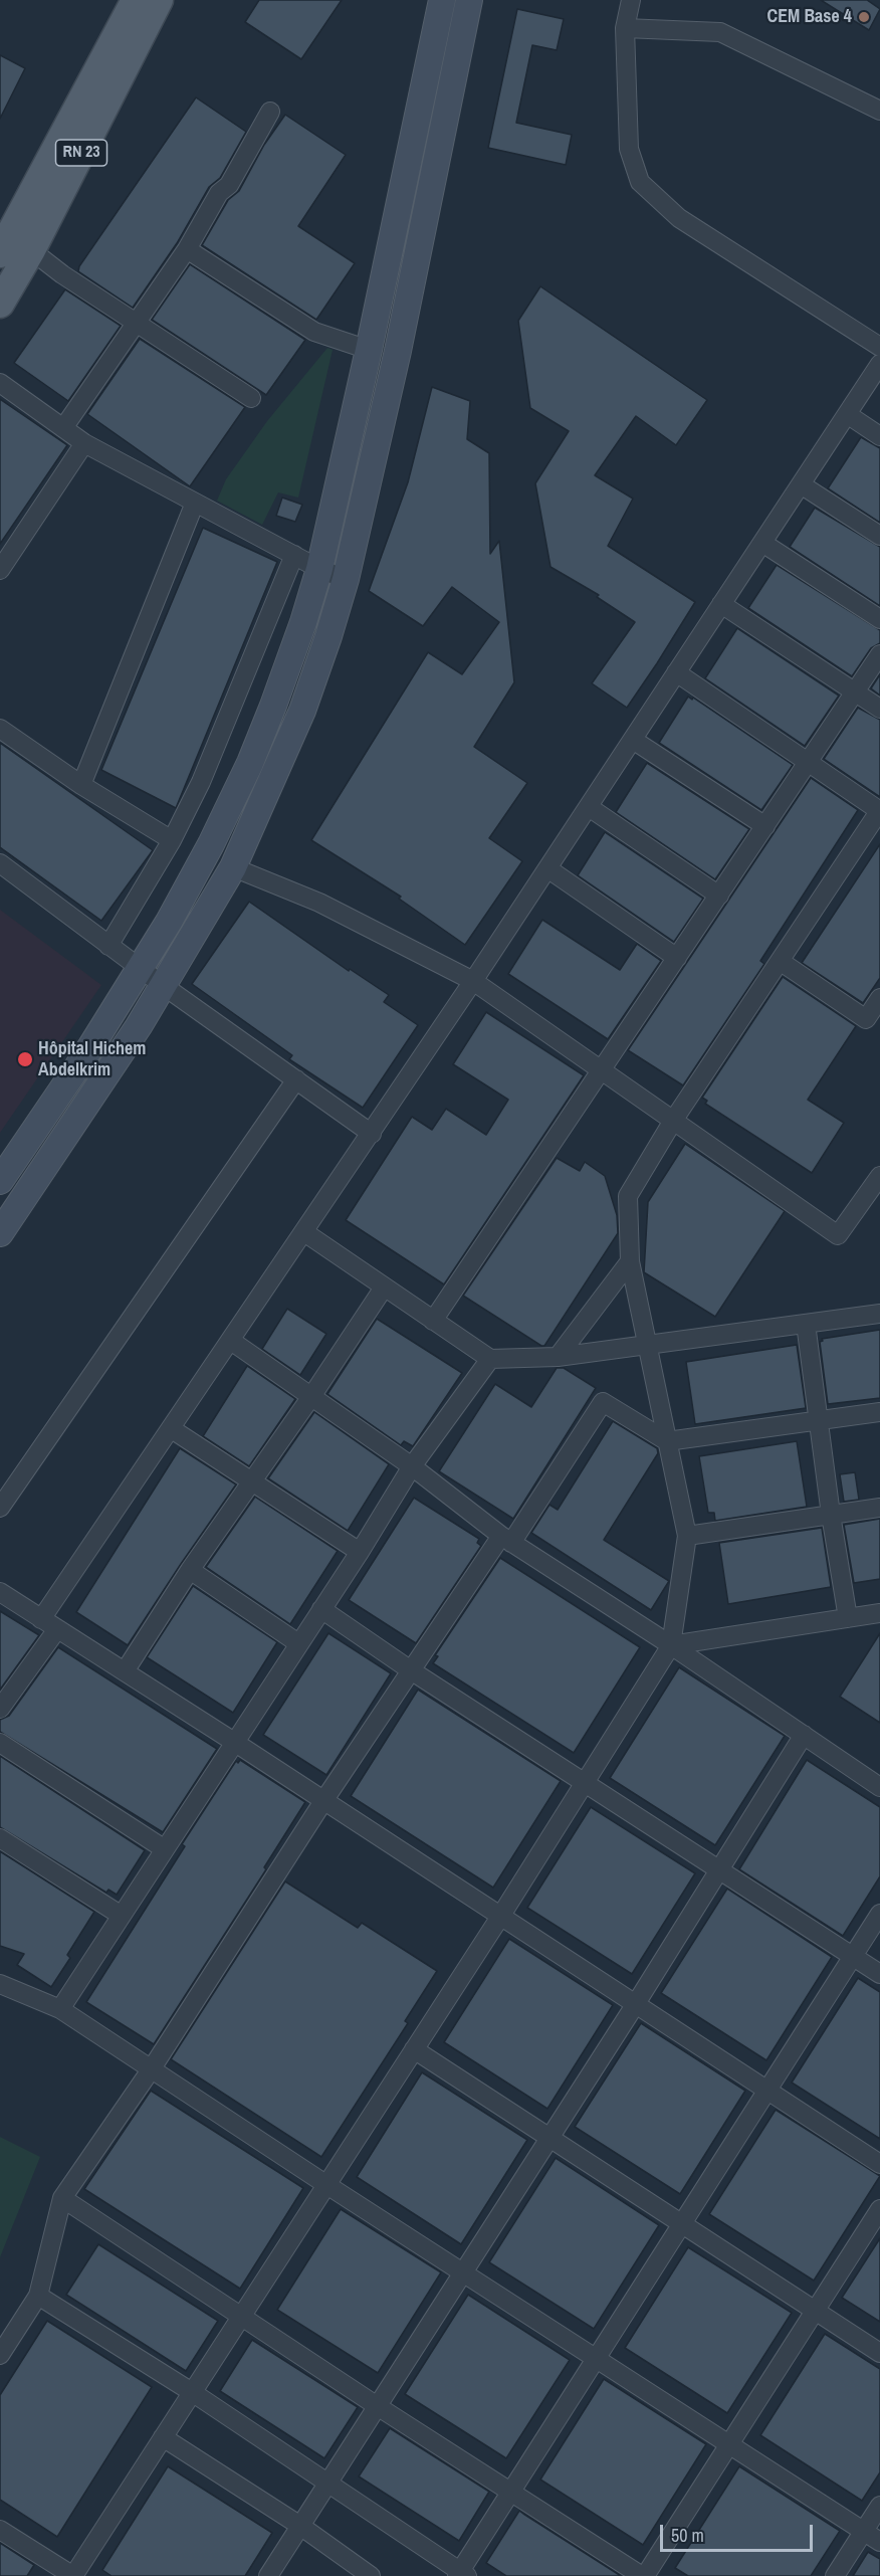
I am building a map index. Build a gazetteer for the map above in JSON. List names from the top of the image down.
{
  "streets": {
    "main road": ["RN 23"]
  },
  "places": ["CEM Base 4", "Hôpital Hichem Abdelkrim"],
  "scale_bar": "50 m"
}
